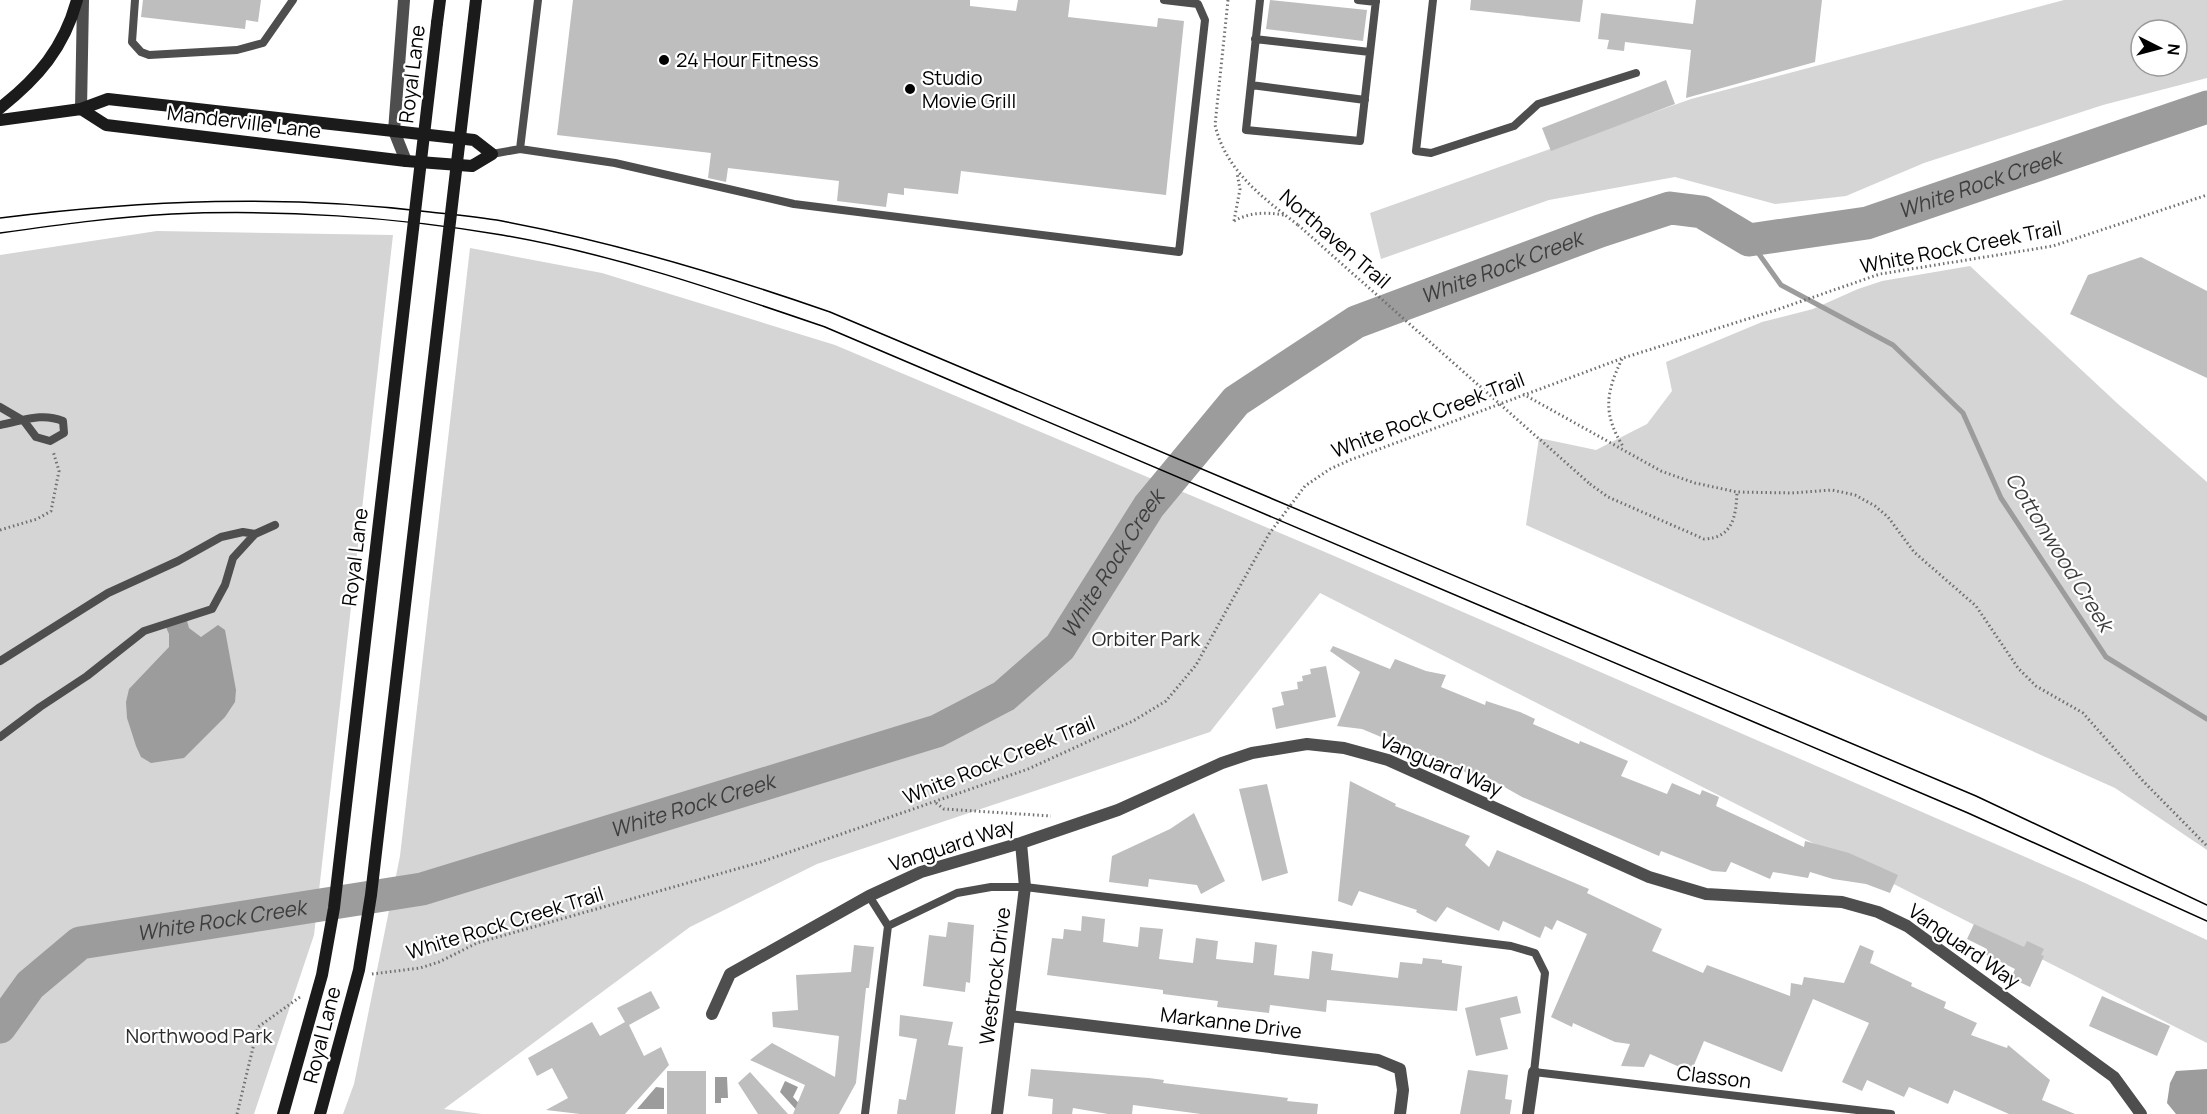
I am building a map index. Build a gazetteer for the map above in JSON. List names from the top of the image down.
{
  "streets": {
    "main road": ["Royal Lane", "Manderville Lane"],
    "street": ["Vanguard Way", "Westrock Drive", "Markanne Drive"],
    "lane": ["Classon"],
    "path": ["Northaven Trail", "White Rock Creek Trail"]
  },
  "crossings": [
    ["Vanguard Way", "Westrock Drive"],
    ["Westrock Drive", "Markanne Drive"]
  ],
  "water": ["White Rock Creek", "Cottonwood Creek"],
  "parks": ["Orbiter Park", "Northwood Park"],
  "places": ["24 Hour Fitness", "Studio Movie Grill"],
  "north": "right"
}
